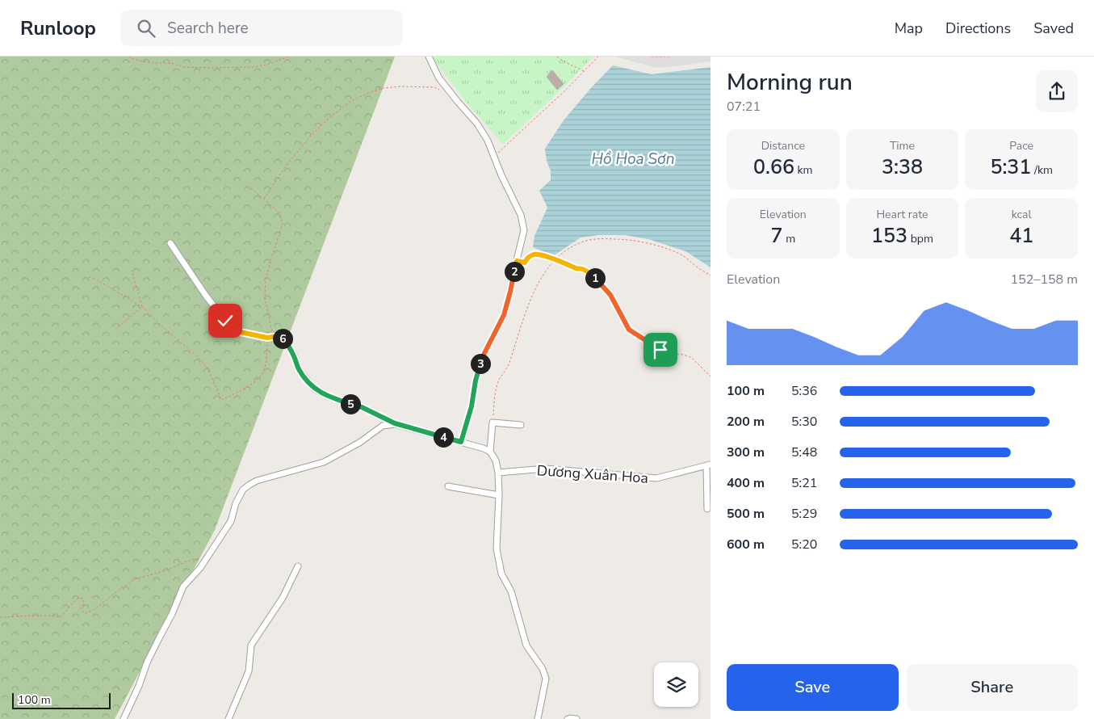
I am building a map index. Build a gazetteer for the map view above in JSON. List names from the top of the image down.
{
  "streets": {
    "street": ["Dương Xuân Hoa"]
  },
  "water": ["Hồ Hoa Sơn"],
  "scale_bar": "100 m",
  "page": {
    "header": "Runloop",
    "search": "Search here",
    "nav": ["Map", "Directions", "Saved"],
    "heading": ["Morning run", "07:21"],
    "stats": [
      ["Distance", "0.66 km"],
      ["Time", "3:38"],
      ["Pace", "5:31 /km"],
      ["Elevation", "7 m"],
      ["Heart rate", "153 bpm"],
      ["kcal", "41"]
    ],
    "pins": [
      "2",
      "1",
      "6",
      "3",
      "5",
      "4"
    ],
    "chart": ["Elevation", "152–158 m"],
    "list": [
      {
        "name": "100 m",
        "note": "5:36"
      },
      {
        "name": "200 m",
        "note": "5:30"
      },
      {
        "name": "300 m",
        "note": "5:48"
      },
      {
        "name": "400 m",
        "note": "5:21"
      },
      {
        "name": "500 m",
        "note": "5:29"
      },
      {
        "name": "600 m",
        "note": "5:20"
      }
    ],
    "buttons": ["Save", "Share"],
    "scale": "100 m"
  }
}
